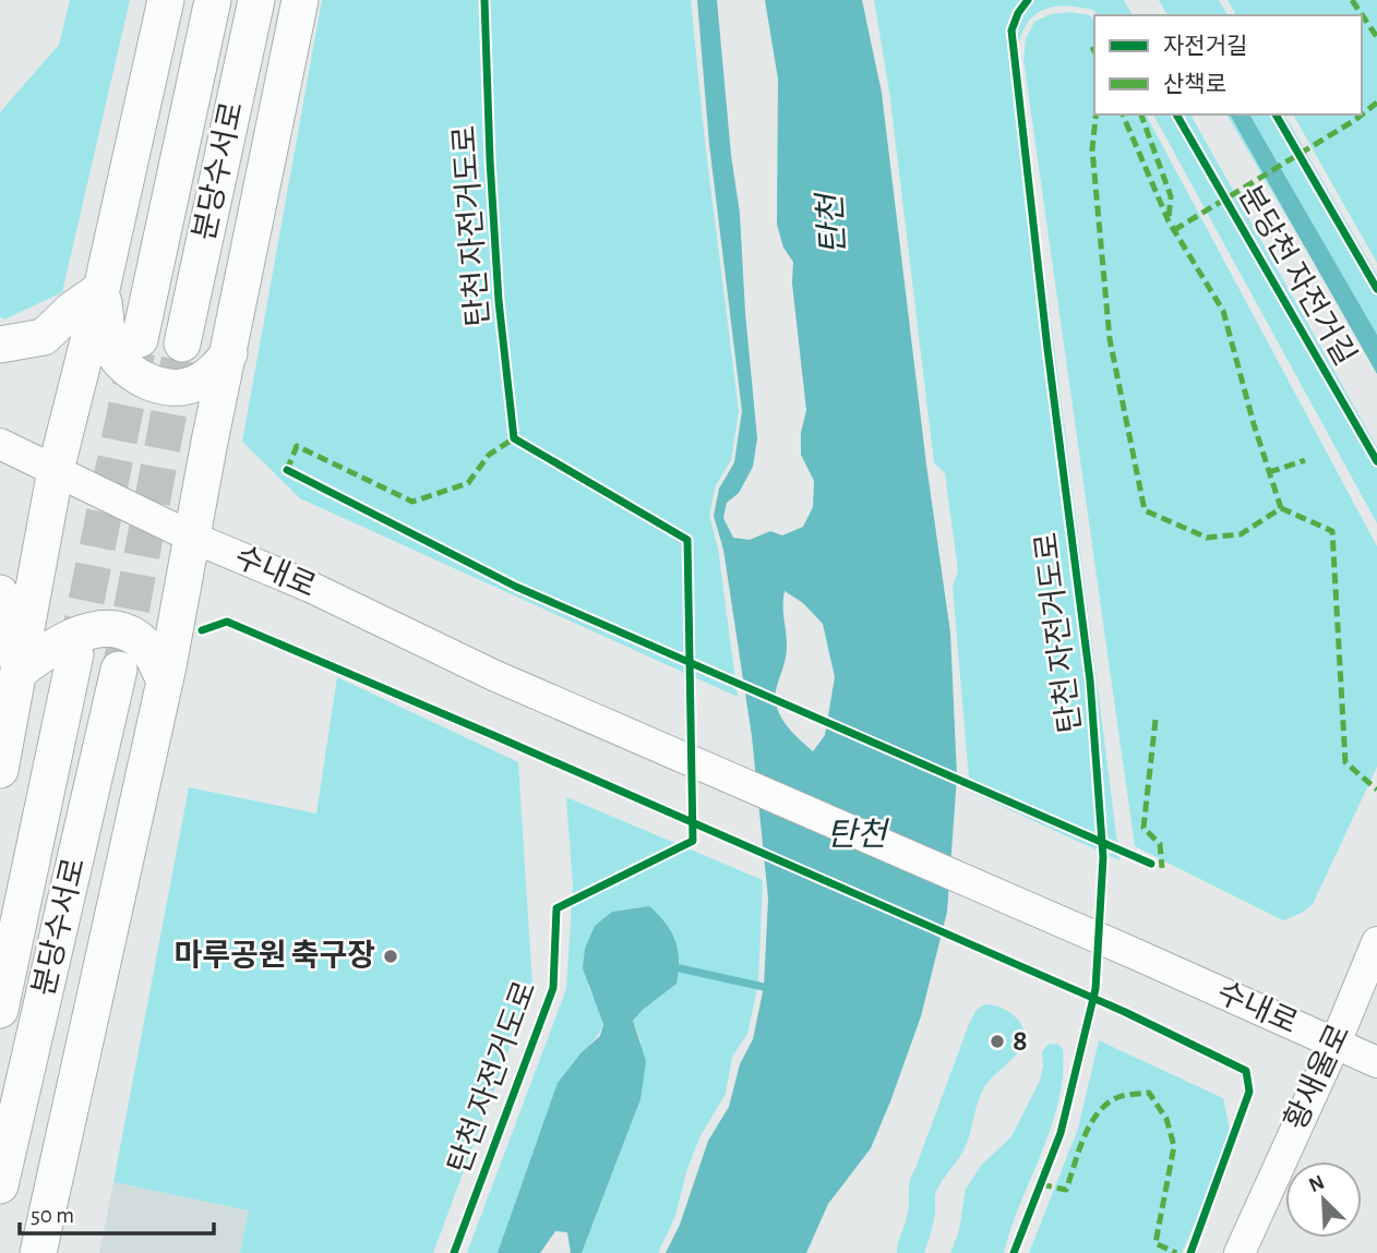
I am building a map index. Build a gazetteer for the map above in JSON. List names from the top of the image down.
{
  "streets": {
    "highway": ["분당수서로"],
    "main road": ["수내로", "황새울로"],
    "cycle path": ["탄천 자전거도로", "분당천 자전거길"]
  },
  "crossings": [
    ["수내로", "황새울로"]
  ],
  "water": ["탄천"],
  "places": ["마루공원 축구장", "8"],
  "legend": ["자전거길", "산책로"],
  "scale_bar": "50 m",
  "north": "top left"
}
